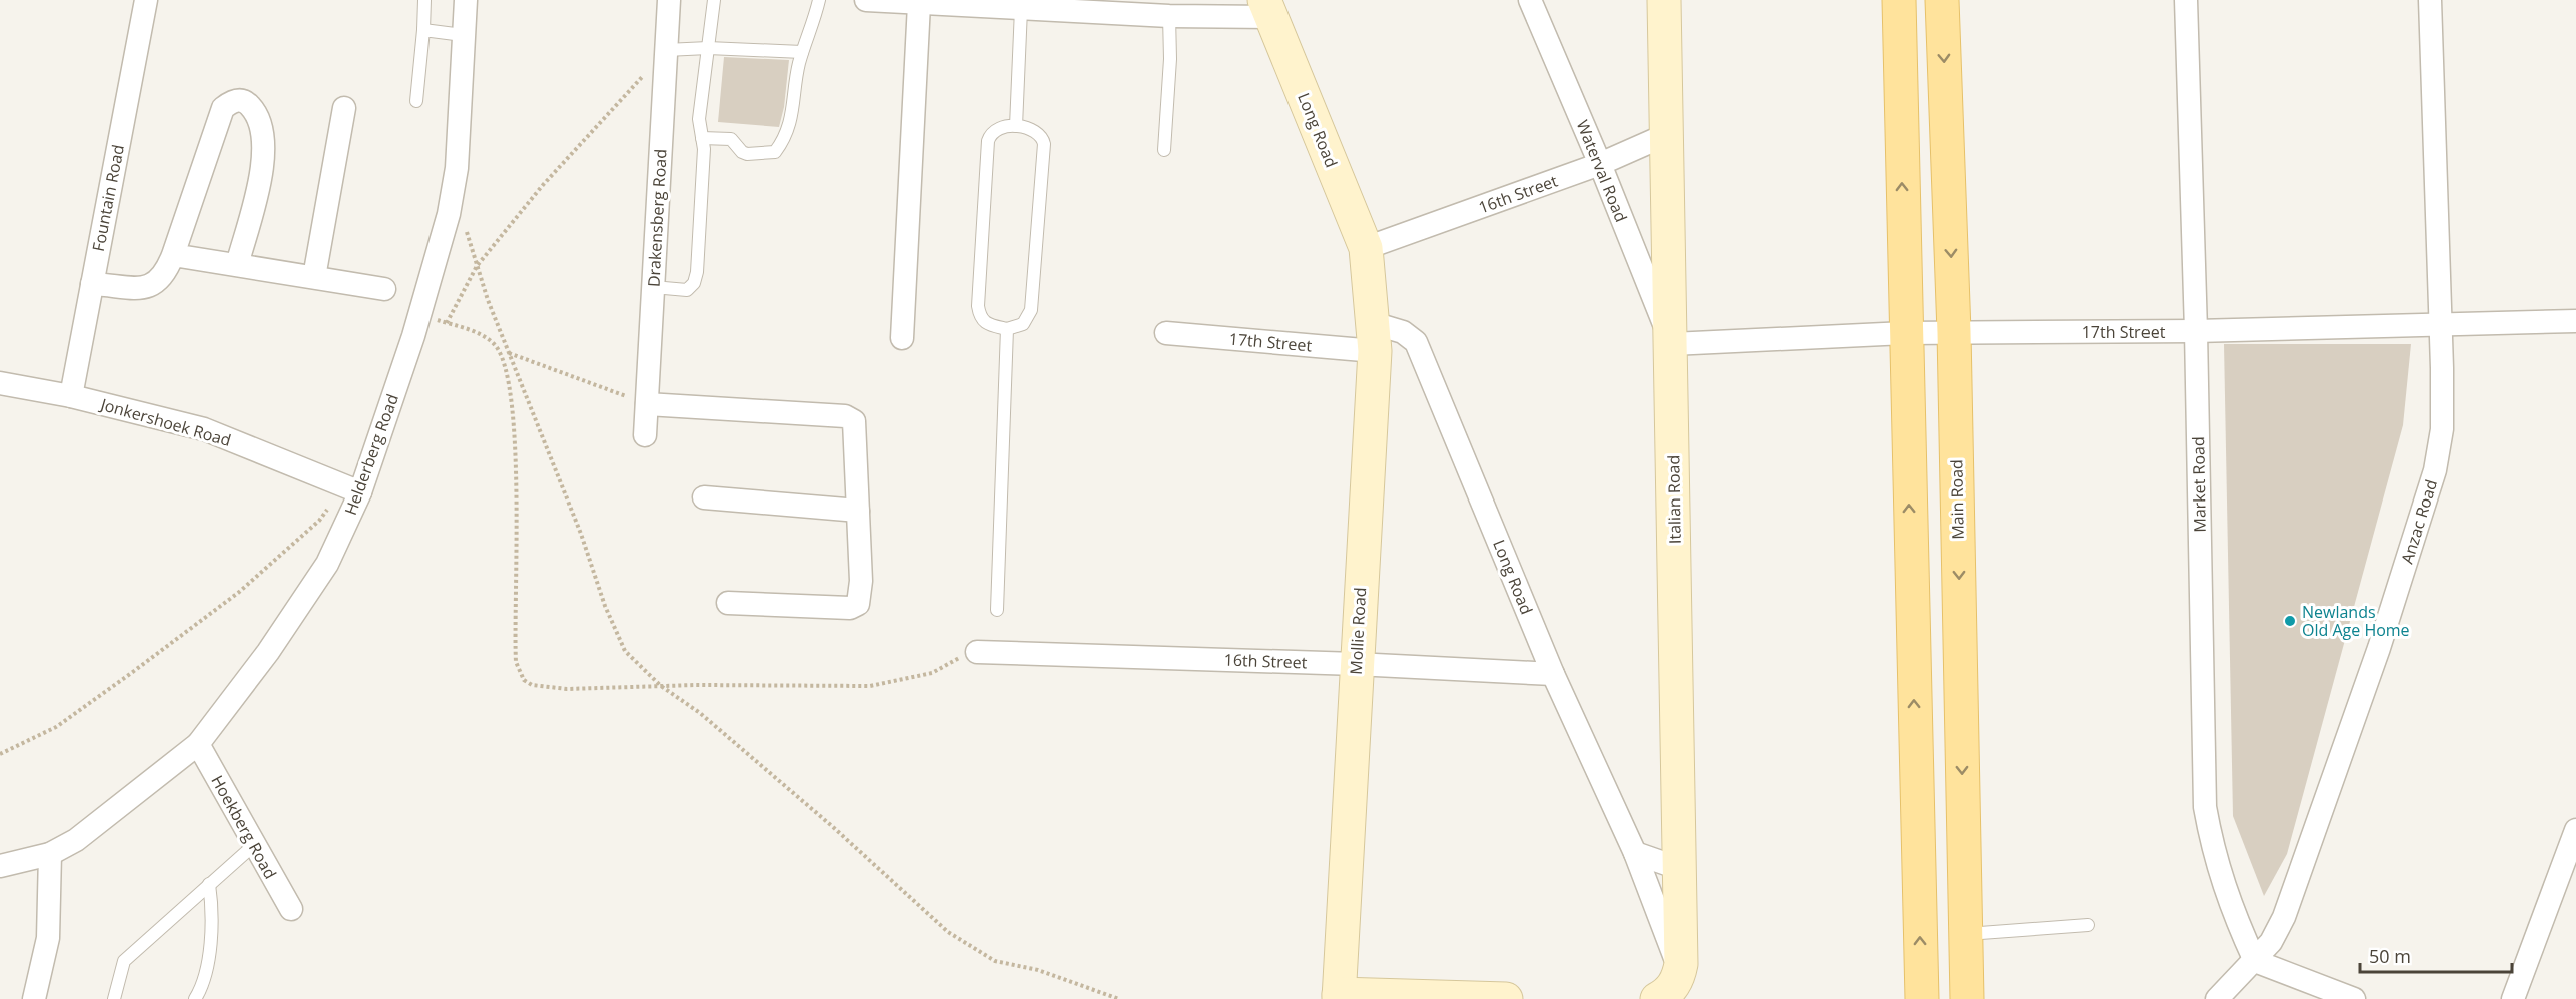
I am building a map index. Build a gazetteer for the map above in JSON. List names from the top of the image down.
{
  "streets": {
    "main road": ["Main Road"],
    "street": [
      "Long Road",
      "Waterval Road",
      "16th Street",
      "Fountain Road",
      "Drakensberg Road",
      "17th Street",
      "Jonkershoek Road",
      "Helderberg Road",
      "Market Road",
      "Italian Road",
      "Anzac Road",
      "Mollie Road",
      "Hoekberg Road"
    ]
  },
  "crossings": [
    ["Long Road", "16th Street"],
    ["Long Road", "17th Street"],
    ["Long Road", "Italian Road"],
    ["Long Road", "Mollie Road"],
    ["Waterval Road", "16th Street"],
    ["Waterval Road", "17th Street"],
    ["Waterval Road", "Italian Road"],
    ["16th Street", "Italian Road"],
    ["16th Street", "Mollie Road"],
    ["Fountain Road", "Jonkershoek Road"],
    ["17th Street", "Market Road"],
    ["17th Street", "Italian Road"],
    ["17th Street", "Main Road"],
    ["17th Street", "Anzac Road"],
    ["17th Street", "Mollie Road"],
    ["Jonkershoek Road", "Helderberg Road"],
    ["Helderberg Road", "Hoekberg Road"],
    ["Market Road", "Anzac Road"]
  ],
  "places": ["Newlands Old Age Home"],
  "scale_bar": "50 m"
}
